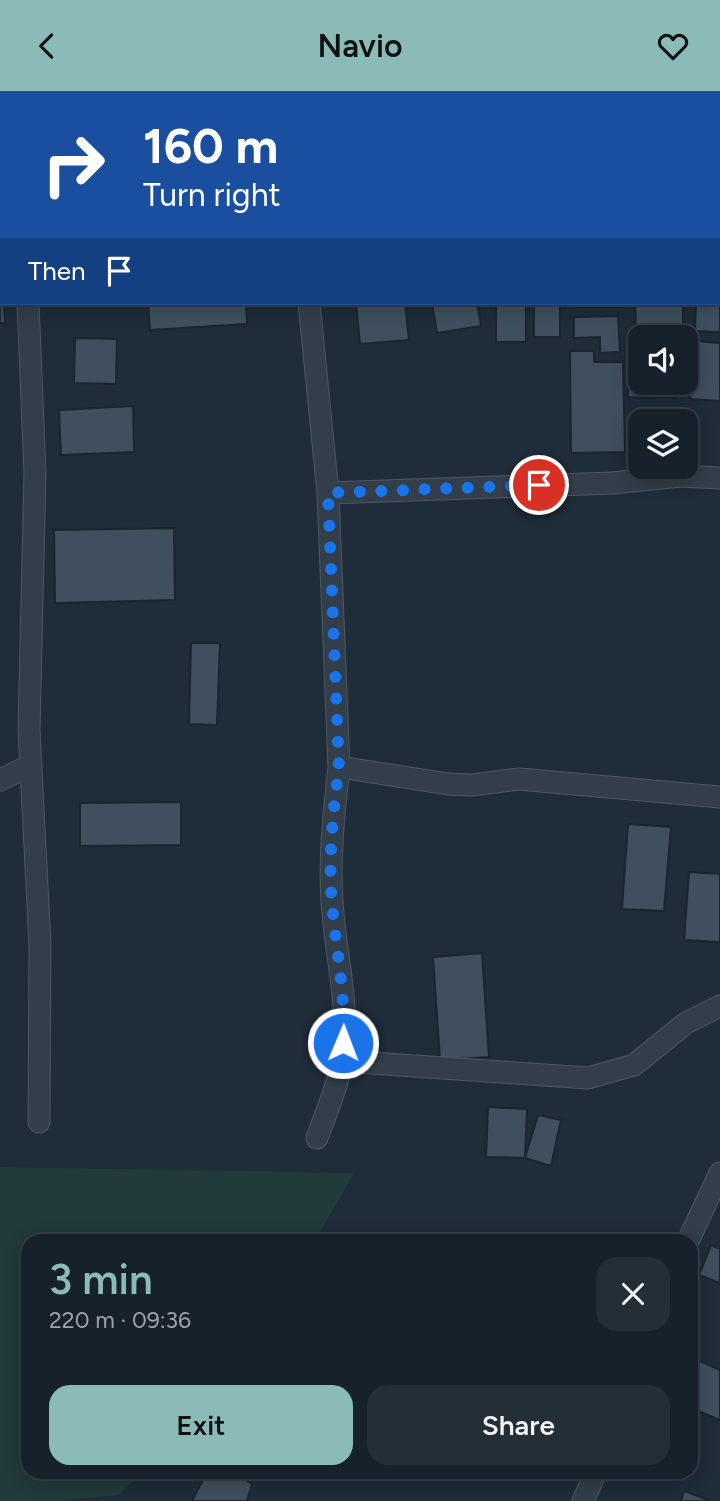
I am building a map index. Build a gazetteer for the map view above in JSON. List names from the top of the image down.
{
  "page": {
    "header": "Navio",
    "turn": ["160 m", "Turn right"],
    "then": "Then",
    "heading": ["3 min", "220 m · 09:36"],
    "buttons": ["Exit", "Share"]
  }
}
